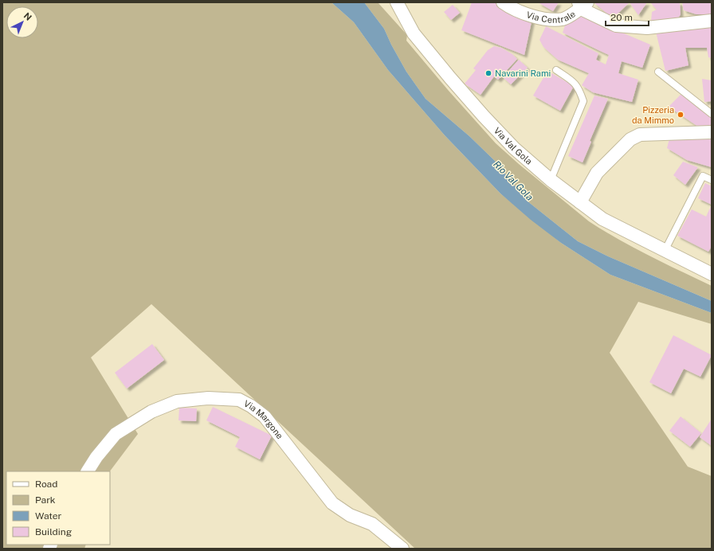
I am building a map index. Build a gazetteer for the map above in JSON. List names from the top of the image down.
{
  "streets": {
    "street": ["Via Centrale", "Via Val Gola", "Via Margone"]
  },
  "water": ["Rio Val Gola"],
  "places": ["Navarini Rami", "Pizzeria da Mimmo"],
  "legend": [
    "Road",
    "Park",
    "Water",
    "Building"
  ],
  "scale_bar": "20 m",
  "north": "top right"
}
